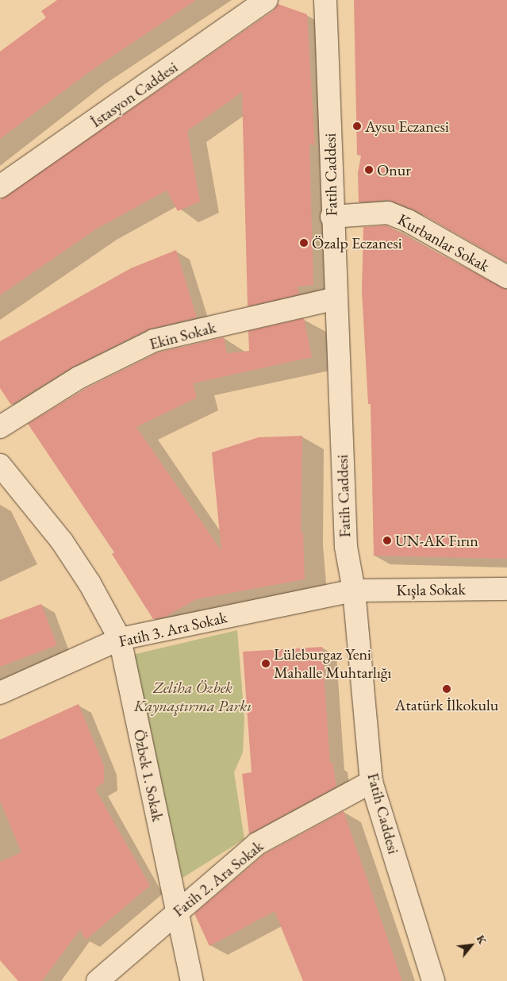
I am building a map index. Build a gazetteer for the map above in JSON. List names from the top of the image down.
{
  "streets": {
    "street": [
      "İstasyon Caddesi",
      "Fatih Caddesi",
      "Kurbanlar Sokak",
      "Ekin Sokak",
      "Kışla Sokak",
      "Fatih 3. Ara Sokak",
      "Özbek 1. Sokak",
      "Fatih 2. Ara Sokak"
    ]
  },
  "crossings": [
    ["Fatih Caddesi", "Kurbanlar Sokak"],
    ["Fatih Caddesi", "Ekin Sokak"],
    ["Fatih Caddesi", "Kışla Sokak"],
    ["Fatih Caddesi", "Fatih 3. Ara Sokak"],
    ["Fatih Caddesi", "Fatih 2. Ara Sokak"],
    ["Kışla Sokak", "Fatih 3. Ara Sokak"],
    ["Fatih 3. Ara Sokak", "Özbek 1. Sokak"],
    ["Özbek 1. Sokak", "Fatih 2. Ara Sokak"]
  ],
  "parks": ["Zeliha Özbek Kaynaştırma Parkı"],
  "places": [
    "Aysu Eczanesi",
    "Onur",
    "Özalp Eczanesi",
    "UN-AK Fırın",
    "Lüleburgaz Yeni Mahalle Muhtarlığı",
    "Atatürk İlkokulu"
  ],
  "north": "top right"
}
